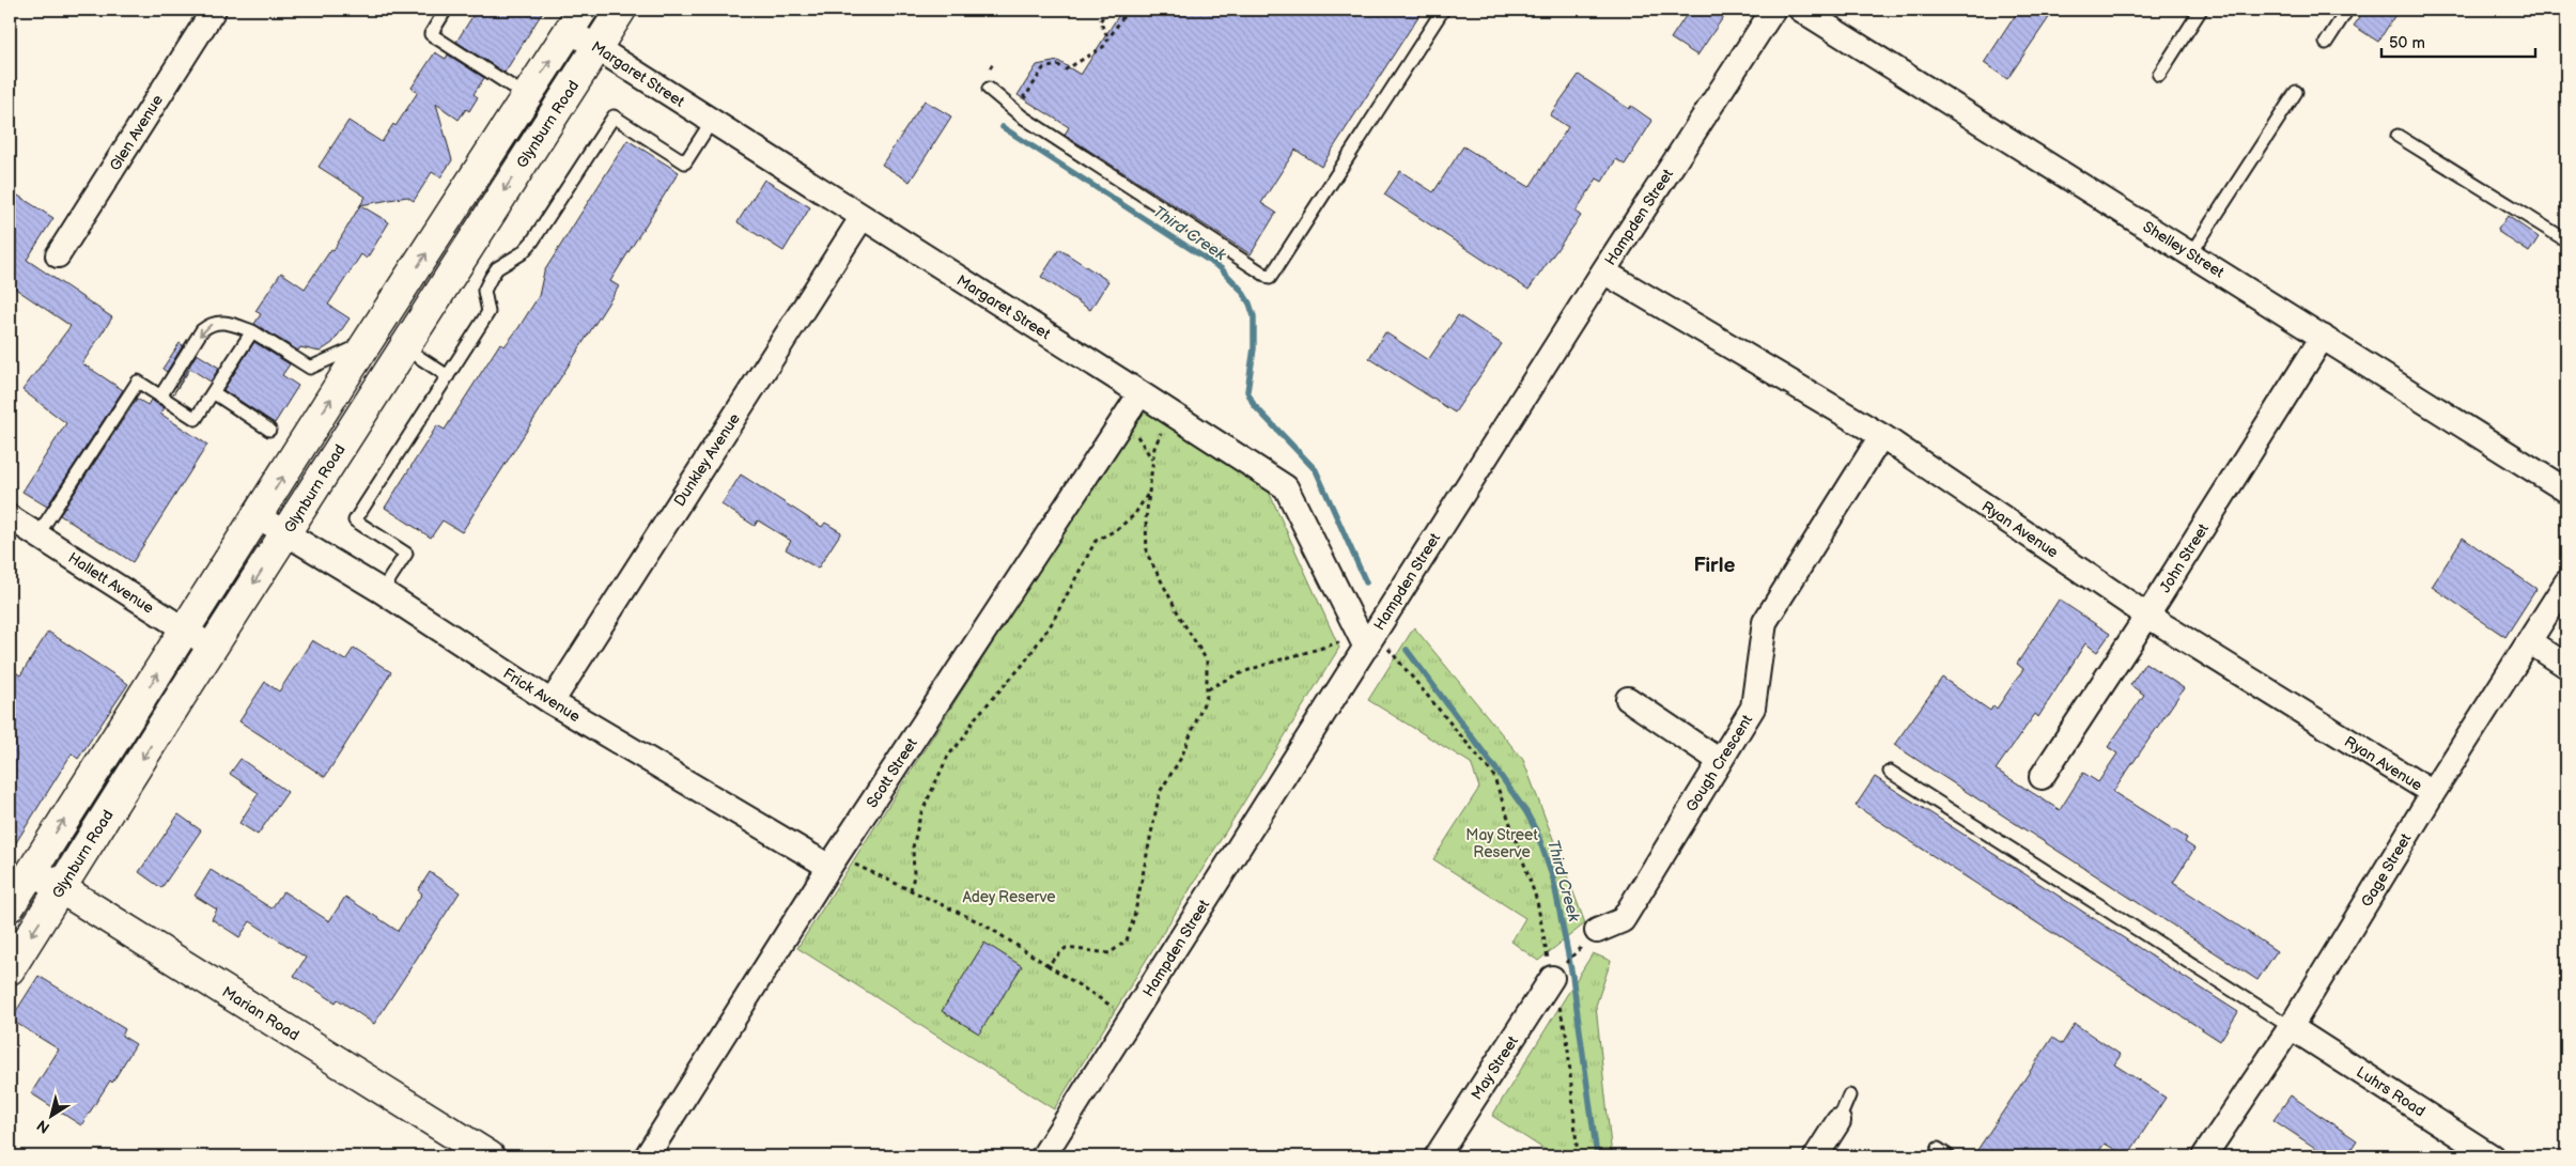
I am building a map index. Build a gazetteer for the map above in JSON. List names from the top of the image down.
{
  "streets": {
    "main road": ["Glynburn Road", "Marian Road"],
    "street": [
      "Margaret Street",
      "Glen Avenue",
      "Hampden Street",
      "Shelley Street",
      "Dunkley Avenue",
      "Ryan Avenue",
      "John Street",
      "Hallett Avenue",
      "Frick Avenue",
      "Gough Crescent",
      "Scott Street",
      "Gage Street",
      "May Street",
      "Luhrs Road"
    ]
  },
  "crossings": [
    ["Margaret Street", "Glynburn Road"],
    ["Margaret Street", "Hampden Street"],
    ["Margaret Street", "Dunkley Avenue"],
    ["Margaret Street", "Scott Street"],
    ["Glynburn Road", "Hallett Avenue"],
    ["Glynburn Road", "Frick Avenue"],
    ["Glynburn Road", "Marian Road"],
    ["Hampden Street", "Ryan Avenue"],
    ["Shelley Street", "John Street"],
    ["Dunkley Avenue", "Frick Avenue"],
    ["Ryan Avenue", "John Street"],
    ["Ryan Avenue", "Gough Crescent"],
    ["Ryan Avenue", "Gage Street"],
    ["Frick Avenue", "Scott Street"],
    ["Gage Street", "Luhrs Road"]
  ],
  "districts": ["Firle"],
  "water": ["Third Creek"],
  "parks": ["May Street Reserve", "Adey Reserve"],
  "scale_bar": "50 m",
  "north": "bottom left"
}
